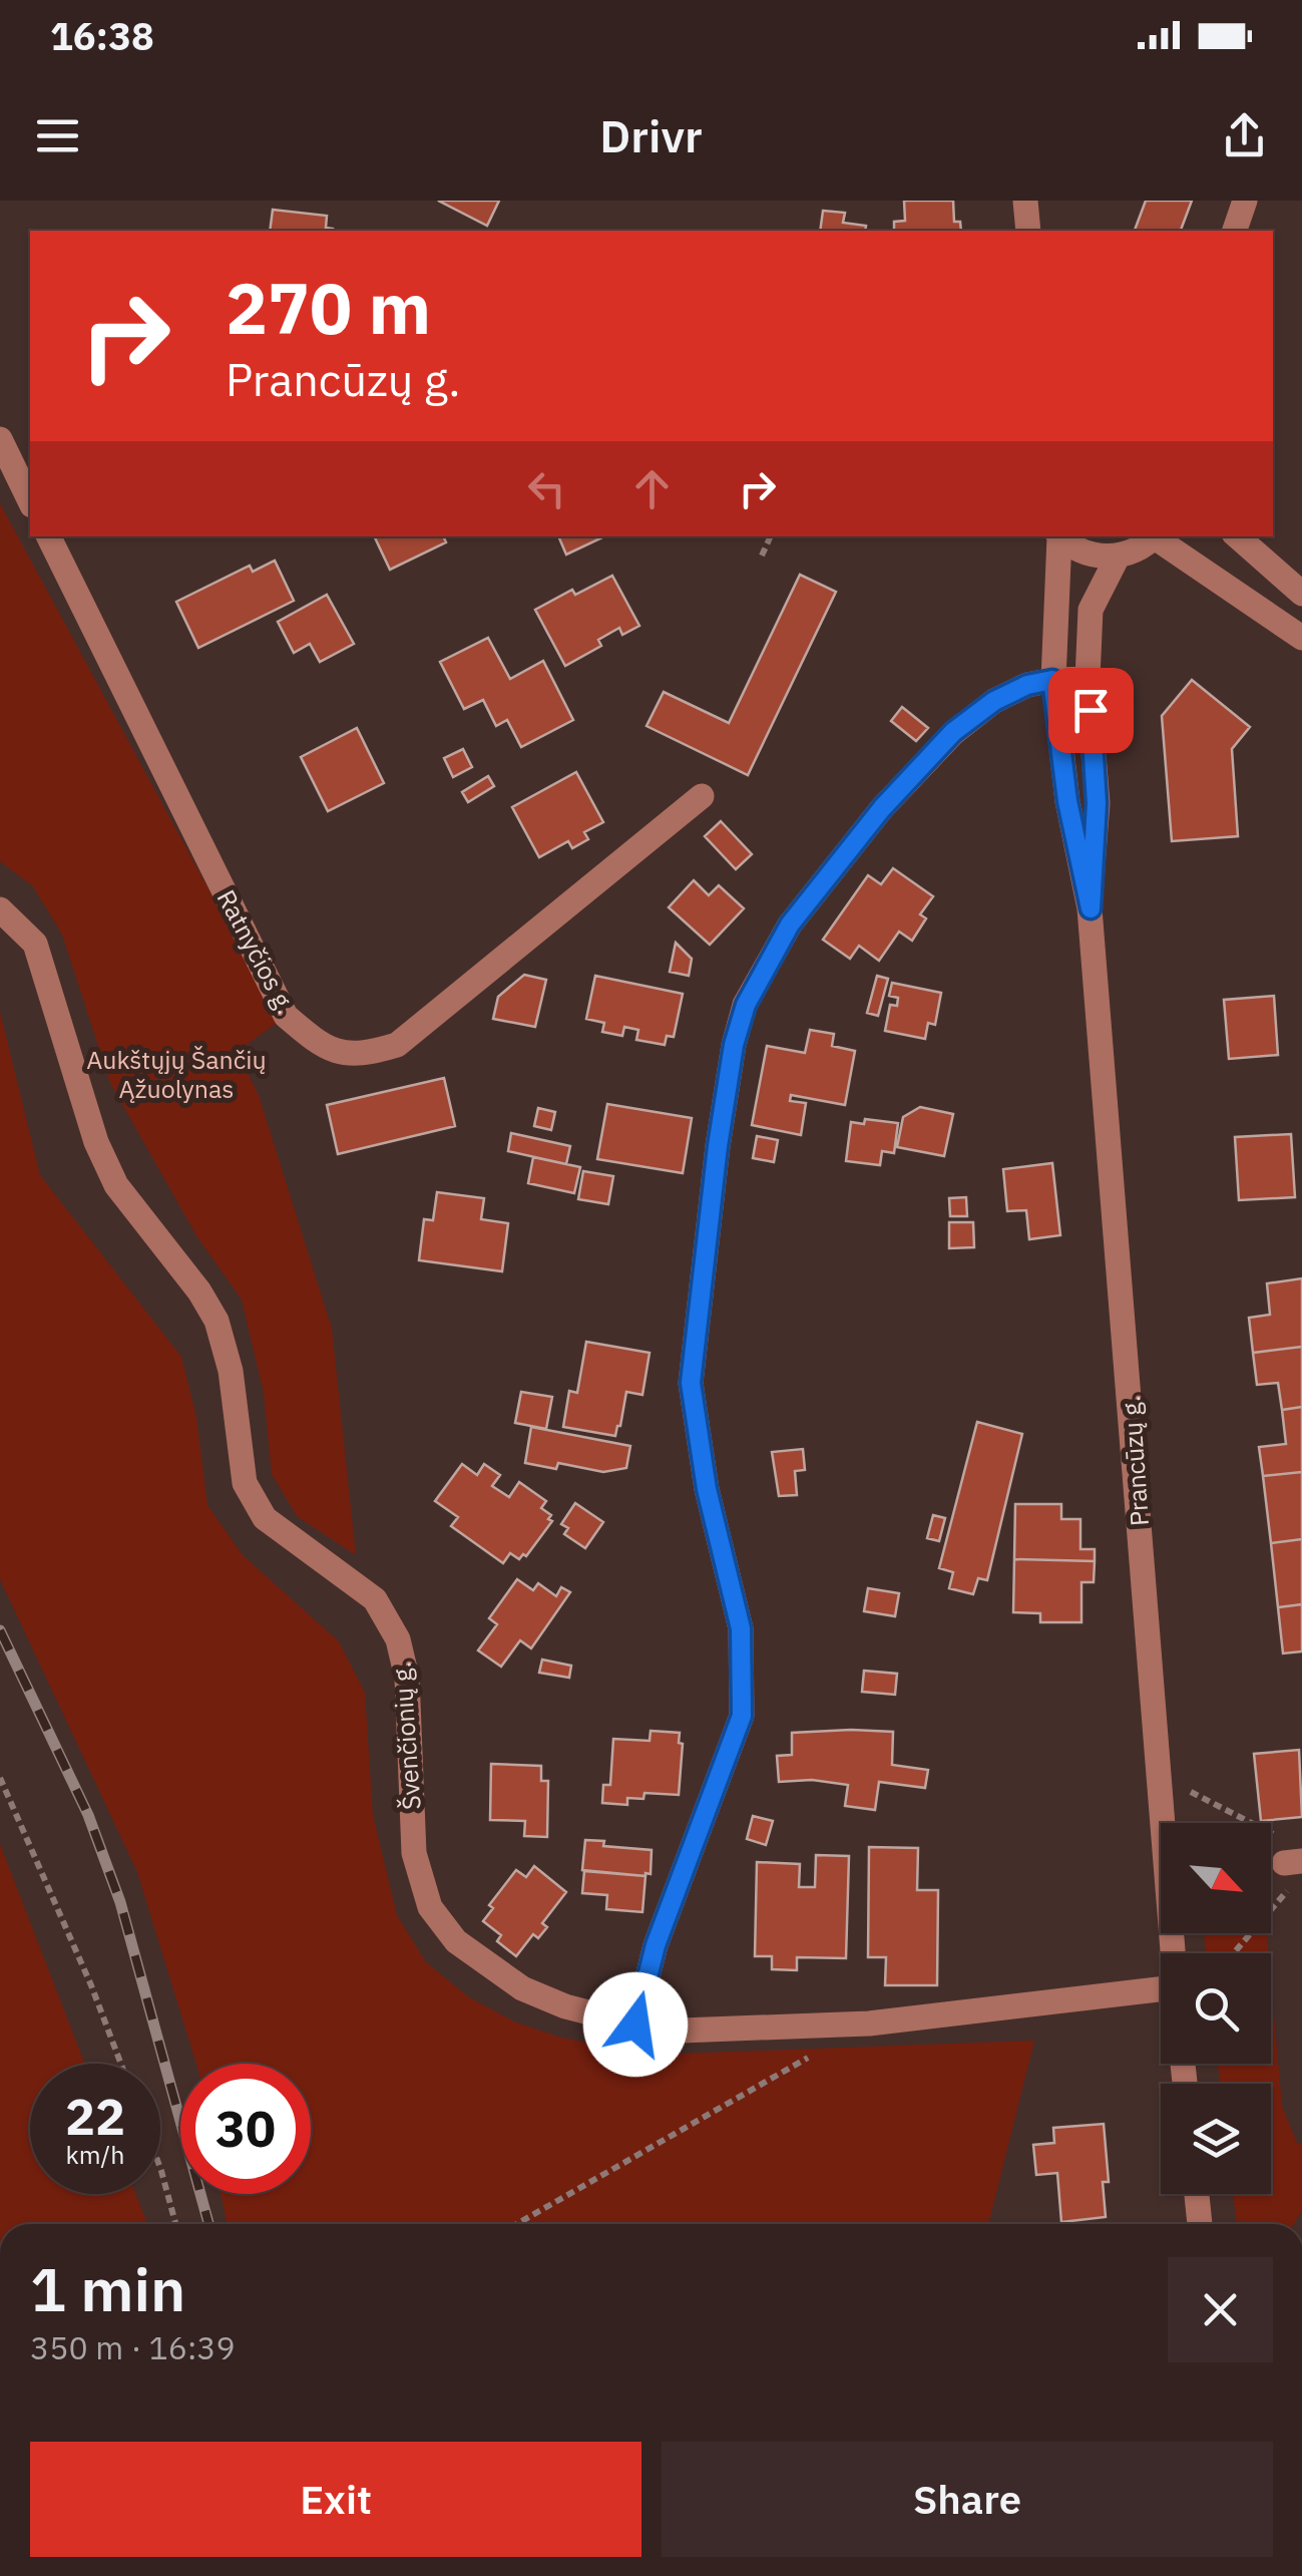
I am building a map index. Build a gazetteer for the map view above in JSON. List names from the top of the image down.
{
  "streets": {
    "street": ["Ratnyčios g.", "Prancūzų g.", "Švenčionių g."]
  },
  "parks": ["Aukštųjų Šančių Ąžuolynas"],
  "north": "bottom right",
  "page": {
    "status": "16:38",
    "header": "Drivr",
    "turn": ["270 m", "Prancūzų g."],
    "speed": "22 km/h",
    "limit": "30",
    "heading": ["1 min", "350 m · 16:39"],
    "buttons": ["Exit", "Share"]
  }
}
